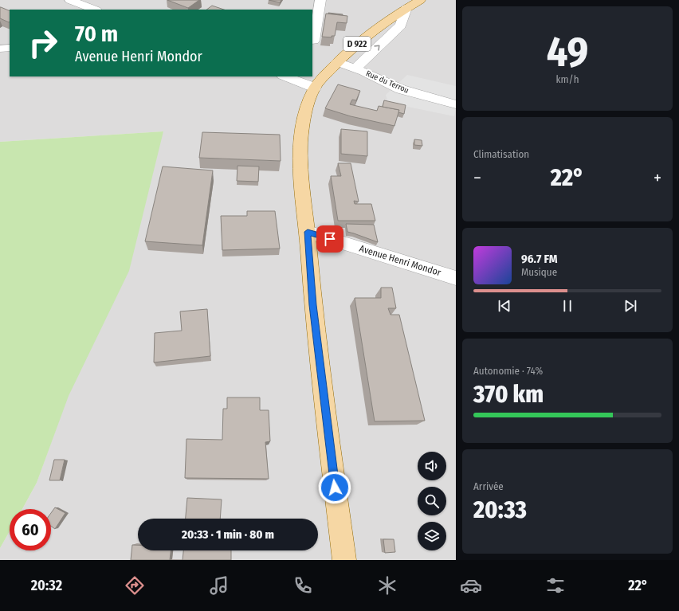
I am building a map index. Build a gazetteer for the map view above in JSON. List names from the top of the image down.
{
  "streets": {
    "main road": ["D 922"],
    "street": ["Rue du Terrou", "Avenue Henri Mondor"]
  },
  "crossings": [
    ["D 922", "Rue du Terrou"],
    ["D 922", "Avenue Henri Mondor"]
  ],
  "page": {
    "tile": [
      ["49", "km/h"],
      "Climatisation",
      ["Autonomie · 74%", "370 km"],
      ["Arrivée", "20:33"]
    ],
    "turn": ["70 m", "Avenue Henri Mondor"],
    "heat": ["−", "22°", "+"],
    "song": ["96.7 FM", "Musique"],
    "limit": "60",
    "trip": "20:33 · 1 min · 80 m",
    "tabs": ["20:32", "22°"]
  }
}
